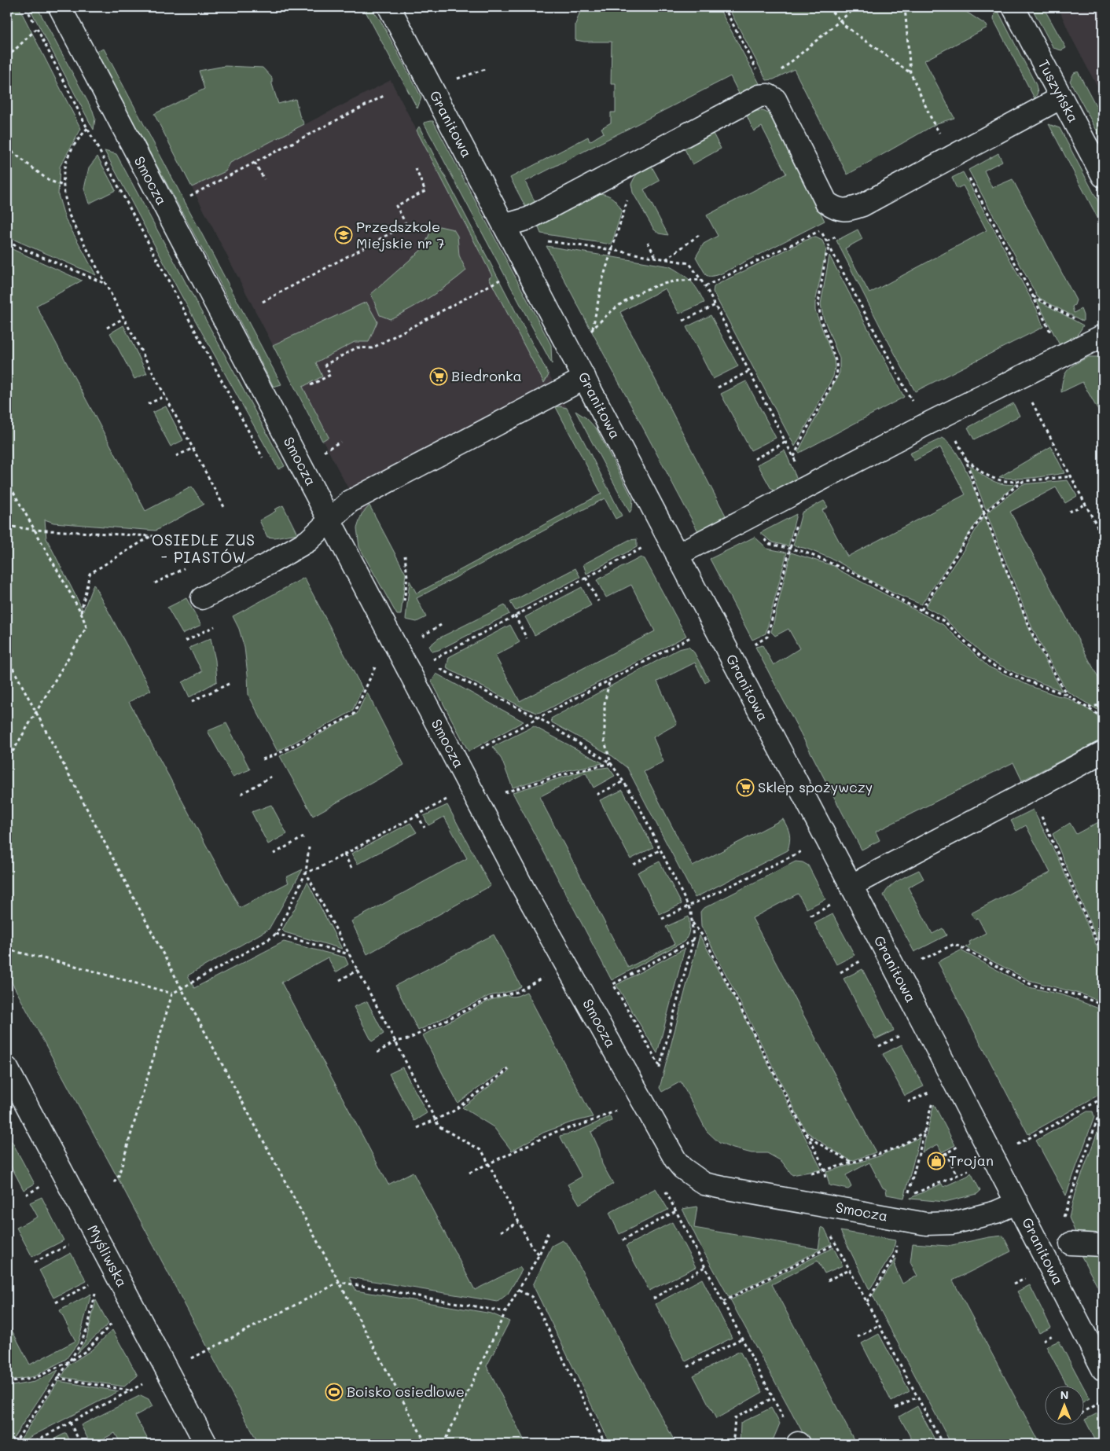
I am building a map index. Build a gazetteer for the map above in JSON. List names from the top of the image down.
{
  "streets": {
    "street": [
      "Tuszyńska",
      "Granitowa",
      "Smocza",
      "Myśliwska"
    ]
  },
  "crossings": [
    ["Granitowa", "Smocza"]
  ],
  "districts": ["OSIEDLE ZUS - PIASTÓW"],
  "places": {
    "school or university": ["Przedszkole Miejskie nr 7"],
    "supermarket": ["Biedronka", "Sklep spożywczy"],
    "shop": ["Trojan"],
    "sports": ["Boisko osiedlowe"]
  },
  "north": "top"
}
